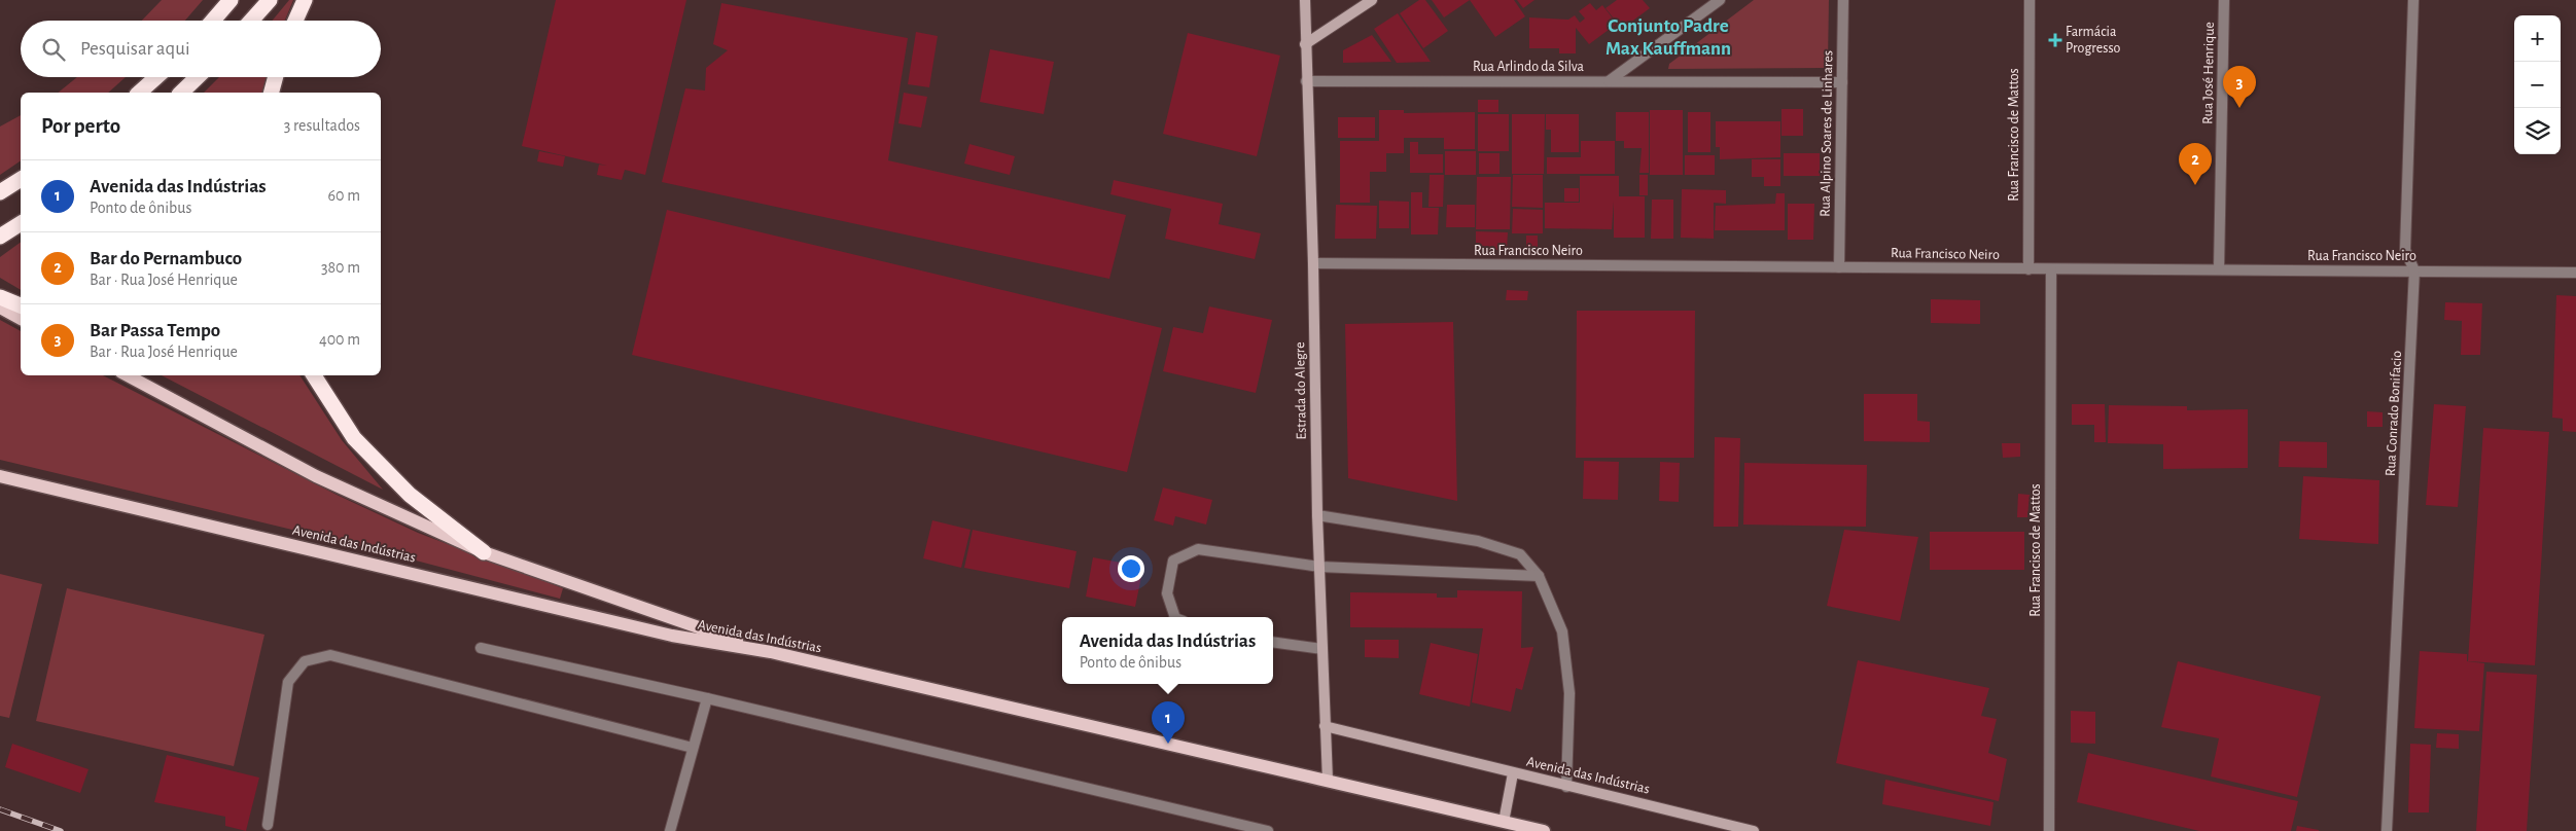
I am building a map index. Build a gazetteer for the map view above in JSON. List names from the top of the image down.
{
  "streets": {
    "main road": ["Avenida das Indústrias"],
    "street": [
      "Rua Arlindo da Silva",
      "Rua José Henrique",
      "Rua Alpino Soares de Linhares",
      "Rua Francisco de Mattos",
      "Rua Francisco Neiro",
      "Estrada do Alegre",
      "Rua Conrado Bonifacio"
    ]
  },
  "crossings": [
    ["Rua Arlindo da Silva", "Rua Alpino Soares de Linhares"],
    ["Rua Arlindo da Silva", "Estrada do Alegre"],
    ["Rua José Henrique", "Rua Francisco Neiro"],
    ["Rua Alpino Soares de Linhares", "Rua Francisco Neiro"],
    ["Rua Francisco de Mattos", "Rua Francisco Neiro"],
    ["Rua Francisco Neiro", "Estrada do Alegre"],
    ["Rua Francisco Neiro", "Rua Conrado Bonifacio"],
    ["Estrada do Alegre", "Avenida das Indústrias"]
  ],
  "districts": ["Conjunto Padre Max Kauffmann"],
  "places": {
    "health": ["Farmácia Progresso"]
  },
  "page": {
    "map_buttons": ["+", "−"],
    "search": "Pesquisar aqui",
    "pins": ["3", "2", "1"],
    "heading": ["Por perto", "3 resultados"],
    "list": [
      {
        "mark": "1",
        "name": "Avenida das Indústrias",
        "note": "Ponto de ônibus",
        "value": "60 m"
      },
      {
        "mark": "2",
        "name": "Bar do Pernambuco",
        "note": "Bar · Rua José Henrique",
        "value": "380 m"
      },
      {
        "mark": "3",
        "name": "Bar Passa Tempo",
        "note": "Bar · Rua José Henrique",
        "value": "400 m"
      }
    ],
    "popup": ["Avenida das Indústrias", "Ponto de ônibus"]
  }
}
